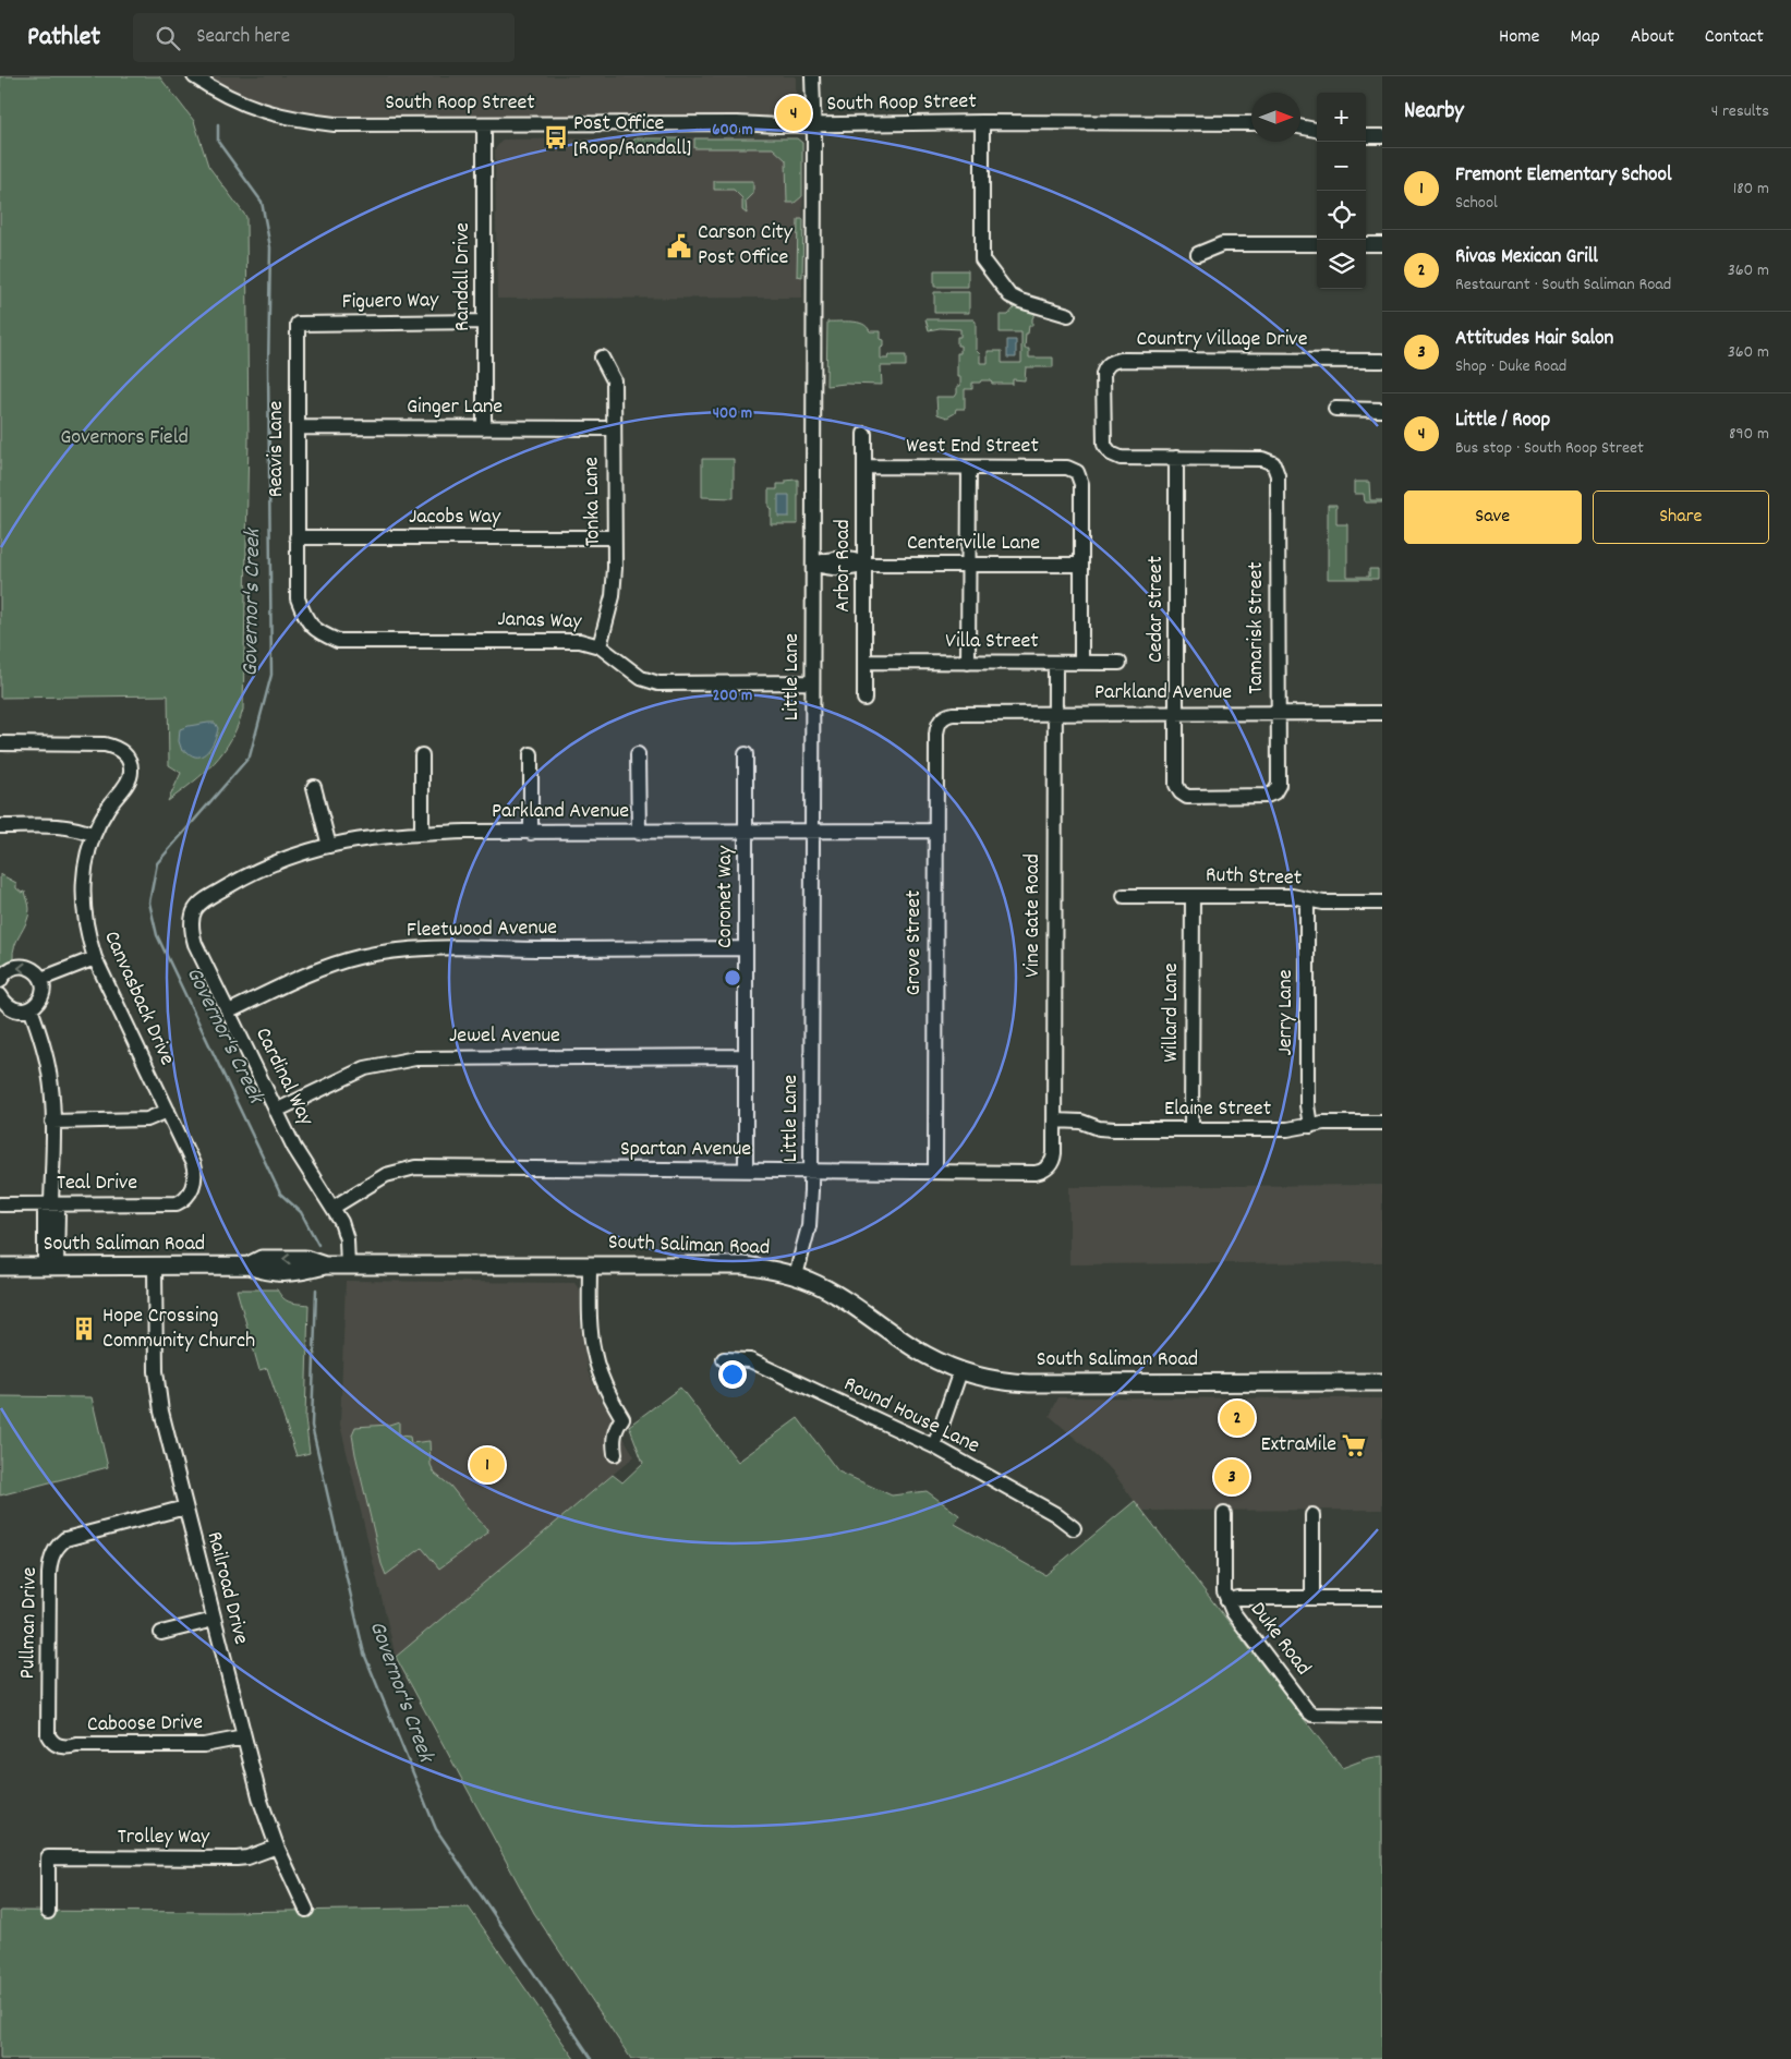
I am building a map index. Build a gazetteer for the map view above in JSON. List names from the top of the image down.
{
  "streets": {
    "main road": ["South Saliman Road"],
    "street": [
      "South Roop Street",
      "Randall Drive",
      "Figuero Way",
      "Country Village Drive",
      "Ginger Lane",
      "West End Street",
      "Reavis Lane",
      "Tonka Lane",
      "Jacobs Way",
      "Centerville Lane",
      "Arbor Road",
      "Cedar Street",
      "Janas Way",
      "Tamarisk Street",
      "Villa Street",
      "Little Lane",
      "Parkland Avenue",
      "Ruth Street",
      "Coronet Way",
      "Vine Gate Road",
      "Fleetwood Avenue",
      "Grove Street",
      "Canvasback Drive",
      "Willard Lane",
      "Jerry Lane",
      "Jewel Avenue",
      "Cardinal Way",
      "Elaine Street",
      "Spartan Avenue",
      "Teal Drive",
      "Round House Lane",
      "Railroad Drive",
      "Pullman Drive",
      "Duke Road",
      "Caboose Drive",
      "Trolley Way"
    ]
  },
  "crossings": [
    ["South Roop Street", "Randall Drive"],
    ["South Roop Street", "Little Lane"],
    ["Randall Drive", "Figuero Way"],
    ["Randall Drive", "Ginger Lane"],
    ["Figuero Way", "Reavis Lane"],
    ["Country Village Drive", "Cedar Street"],
    ["Country Village Drive", "Tamarisk Street"],
    ["Ginger Lane", "Reavis Lane"],
    ["Ginger Lane", "Tonka Lane"],
    ["West End Street", "Centerville Lane"],
    ["West End Street", "Arbor Road"],
    ["Reavis Lane", "Jacobs Way"],
    ["Reavis Lane", "Janas Way"],
    ["Tonka Lane", "Jacobs Way"],
    ["Tonka Lane", "Janas Way"],
    ["Centerville Lane", "Arbor Road"],
    ["Centerville Lane", "Little Lane"],
    ["Arbor Road", "Villa Street"],
    ["Cedar Street", "Tamarisk Street"],
    ["Cedar Street", "Parkland Avenue"],
    ["Janas Way", "Little Lane"],
    ["Tamarisk Street", "Parkland Avenue"],
    ["Villa Street", "Vine Gate Road"],
    ["Little Lane", "Parkland Avenue"],
    ["Little Lane", "Spartan Avenue"],
    ["Little Lane", "South Saliman Road"],
    ["Parkland Avenue", "Coronet Way"],
    ["Parkland Avenue", "Vine Gate Road"],
    ["Parkland Avenue", "Grove Street"],
    ["Parkland Avenue", "Cardinal Way"],
    ["Ruth Street", "Willard Lane"],
    ["Ruth Street", "Jerry Lane"],
    ["Coronet Way", "Fleetwood Avenue"],
    ["Coronet Way", "Jewel Avenue"],
    ["Coronet Way", "Spartan Avenue"],
    ["Vine Gate Road", "Elaine Street"],
    ["Vine Gate Road", "Spartan Avenue"],
    ["Fleetwood Avenue", "Cardinal Way"],
    ["Grove Street", "Spartan Avenue"],
    ["Canvasback Drive", "Teal Drive"],
    ["Willard Lane", "Elaine Street"],
    ["Jerry Lane", "Elaine Street"],
    ["Jewel Avenue", "Cardinal Way"],
    ["Cardinal Way", "Spartan Avenue"],
    ["Cardinal Way", "South Saliman Road"],
    ["South Saliman Road", "Railroad Drive"],
    ["Railroad Drive", "Pullman Drive"],
    ["Railroad Drive", "Caboose Drive"],
    ["Railroad Drive", "Trolley Way"],
    ["Pullman Drive", "Caboose Drive"]
  ],
  "water": ["Governor's Creek"],
  "parks": ["Governors Field"],
  "places": {
    "bus stop": ["Post Office [Roop/Randall]"],
    "public building": ["Carson City Post Office"],
    "building": ["Hope Crossing Community Church"],
    "supermarket": ["ExtraMile"]
  },
  "north": "right",
  "page": {
    "header": "Pathlet",
    "search": "Search here",
    "nav": [
      "Home",
      "Map",
      "About",
      "Contact"
    ],
    "heading": ["Nearby", "4 results"],
    "map_buttons": ["+", "−"],
    "pins": [
      "4",
      "2",
      "1",
      "3"
    ],
    "list": [
      {
        "mark": "1",
        "name": "Fremont Elementary School",
        "note": "School",
        "value": "180 m"
      },
      {
        "mark": "2",
        "name": "Rivas Mexican Grill",
        "note": "Restaurant · South Saliman Road",
        "value": "360 m"
      },
      {
        "mark": "3",
        "name": "Attitudes Hair Salon",
        "note": "Shop · Duke Road",
        "value": "360 m"
      },
      {
        "mark": "4",
        "name": "Little / Roop",
        "note": "Bus stop · South Roop Street",
        "value": "890 m"
      }
    ],
    "buttons": ["Save", "Share"]
  },
  "rings": ["600 m", "400 m", "200 m"]
}
